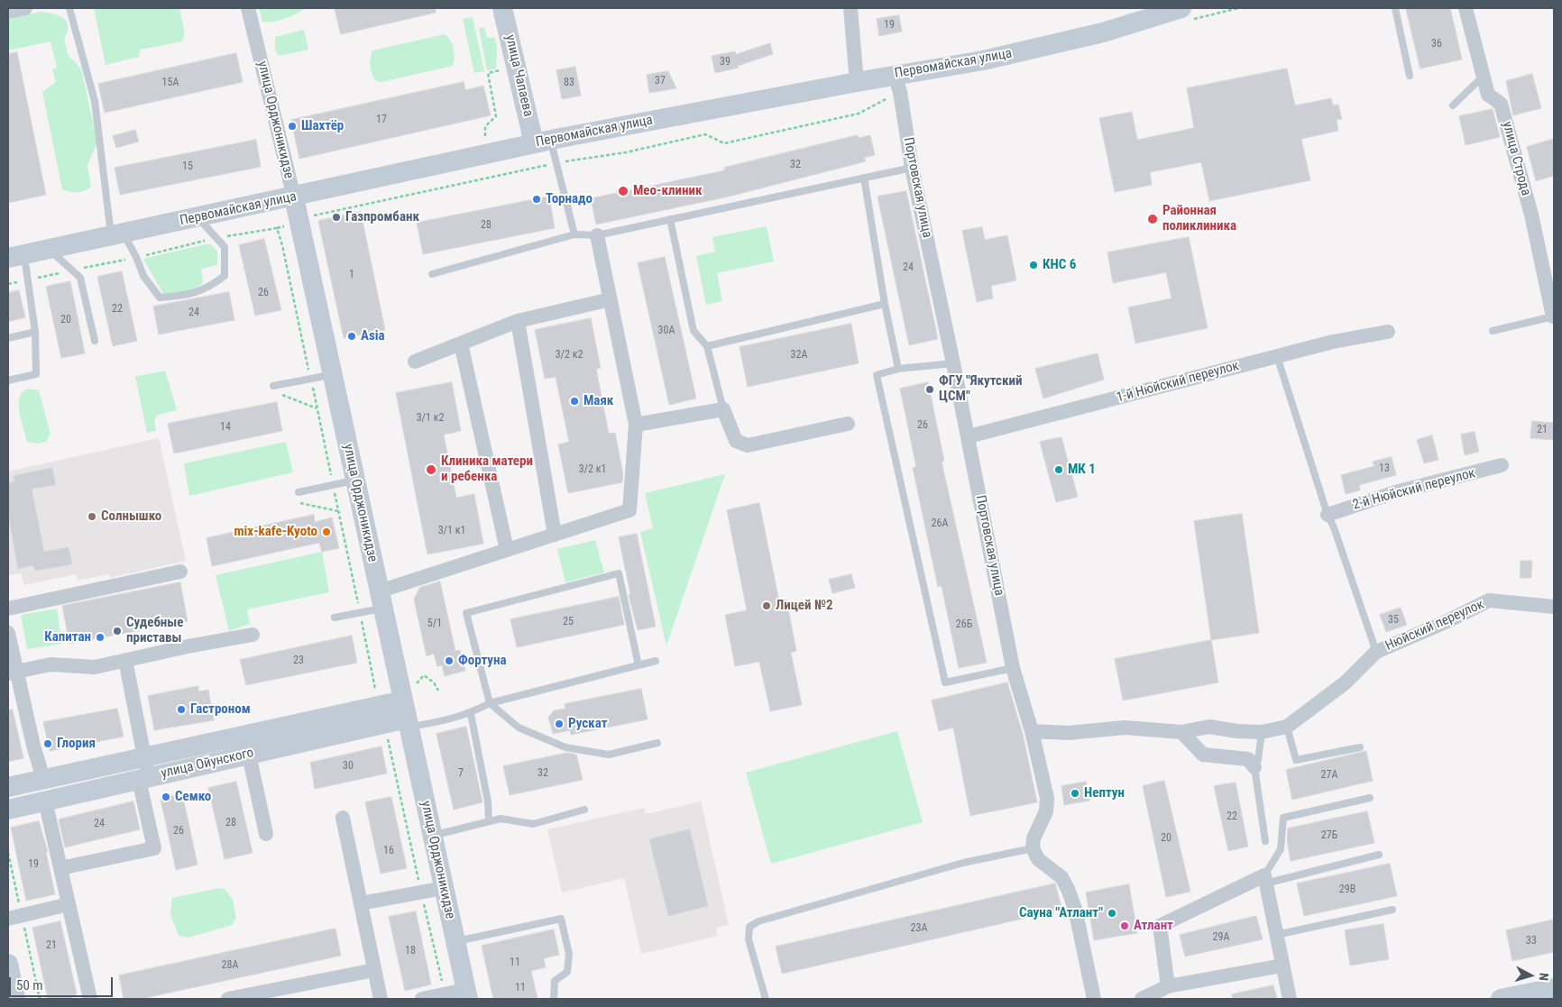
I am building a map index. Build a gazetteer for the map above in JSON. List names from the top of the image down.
{
  "streets": {
    "street": [
      "Первомайская улица",
      "улица Чапаева",
      "улица Орджоникидзе",
      "улица Строда",
      "Портовская улица",
      "1-й Нюйский переулок",
      "2-й Нюйский переулок",
      "Нюйский переулок",
      "улица Ойунского"
    ]
  },
  "crossings": [
    ["Первомайская улица", "улица Чапаева"],
    ["Первомайская улица", "улица Орджоникидзе"],
    ["Первомайская улица", "Портовская улица"],
    ["улица Орджоникидзе", "улица Ойунского"],
    ["Портовская улица", "1-й Нюйский переулок"],
    ["Портовская улица", "Нюйский переулок"]
  ],
  "places": [
    "Шахтёр",
    "Мео-клиник",
    "Торнадо",
    "Газпромбанк",
    "Районная поликлиника",
    "КНС 6",
    "Asia",
    "ФГУ \"Якутский ЦСМ\"",
    "Маяк",
    "Клиника матери и ребенка",
    "МК 1",
    "Солнышко",
    "mix-kafe-Kyoto",
    "Лицей №2",
    "Судебные приставы",
    "Капитан",
    "Фортуна",
    "Гастроном",
    "Рускат",
    "Глория",
    "Нептун",
    "Семко",
    "Сауна \"Атлант\"",
    "Атлант"
  ],
  "house_numbers": [
    "19",
    "36",
    "39",
    "37",
    "15А",
    "83",
    "17",
    "32",
    "15",
    "28",
    "24",
    "1",
    "26",
    "22",
    "24",
    "20",
    "30А",
    "3/2 к2",
    "32А",
    "3/1 к2",
    "26",
    "14",
    "21",
    "13",
    "3/2 к1",
    "26А",
    "3/1 к1",
    "35",
    "25",
    "5/1",
    "26Б",
    "23",
    "30",
    "7",
    "32",
    "27А",
    "22",
    "28",
    "24",
    "26",
    "27Б",
    "20",
    "16",
    "19",
    "29В",
    "23А",
    "29А",
    "33",
    "21",
    "18",
    "11",
    "28А",
    "11"
  ],
  "scale_bar": "50 m",
  "north": "right"
}
